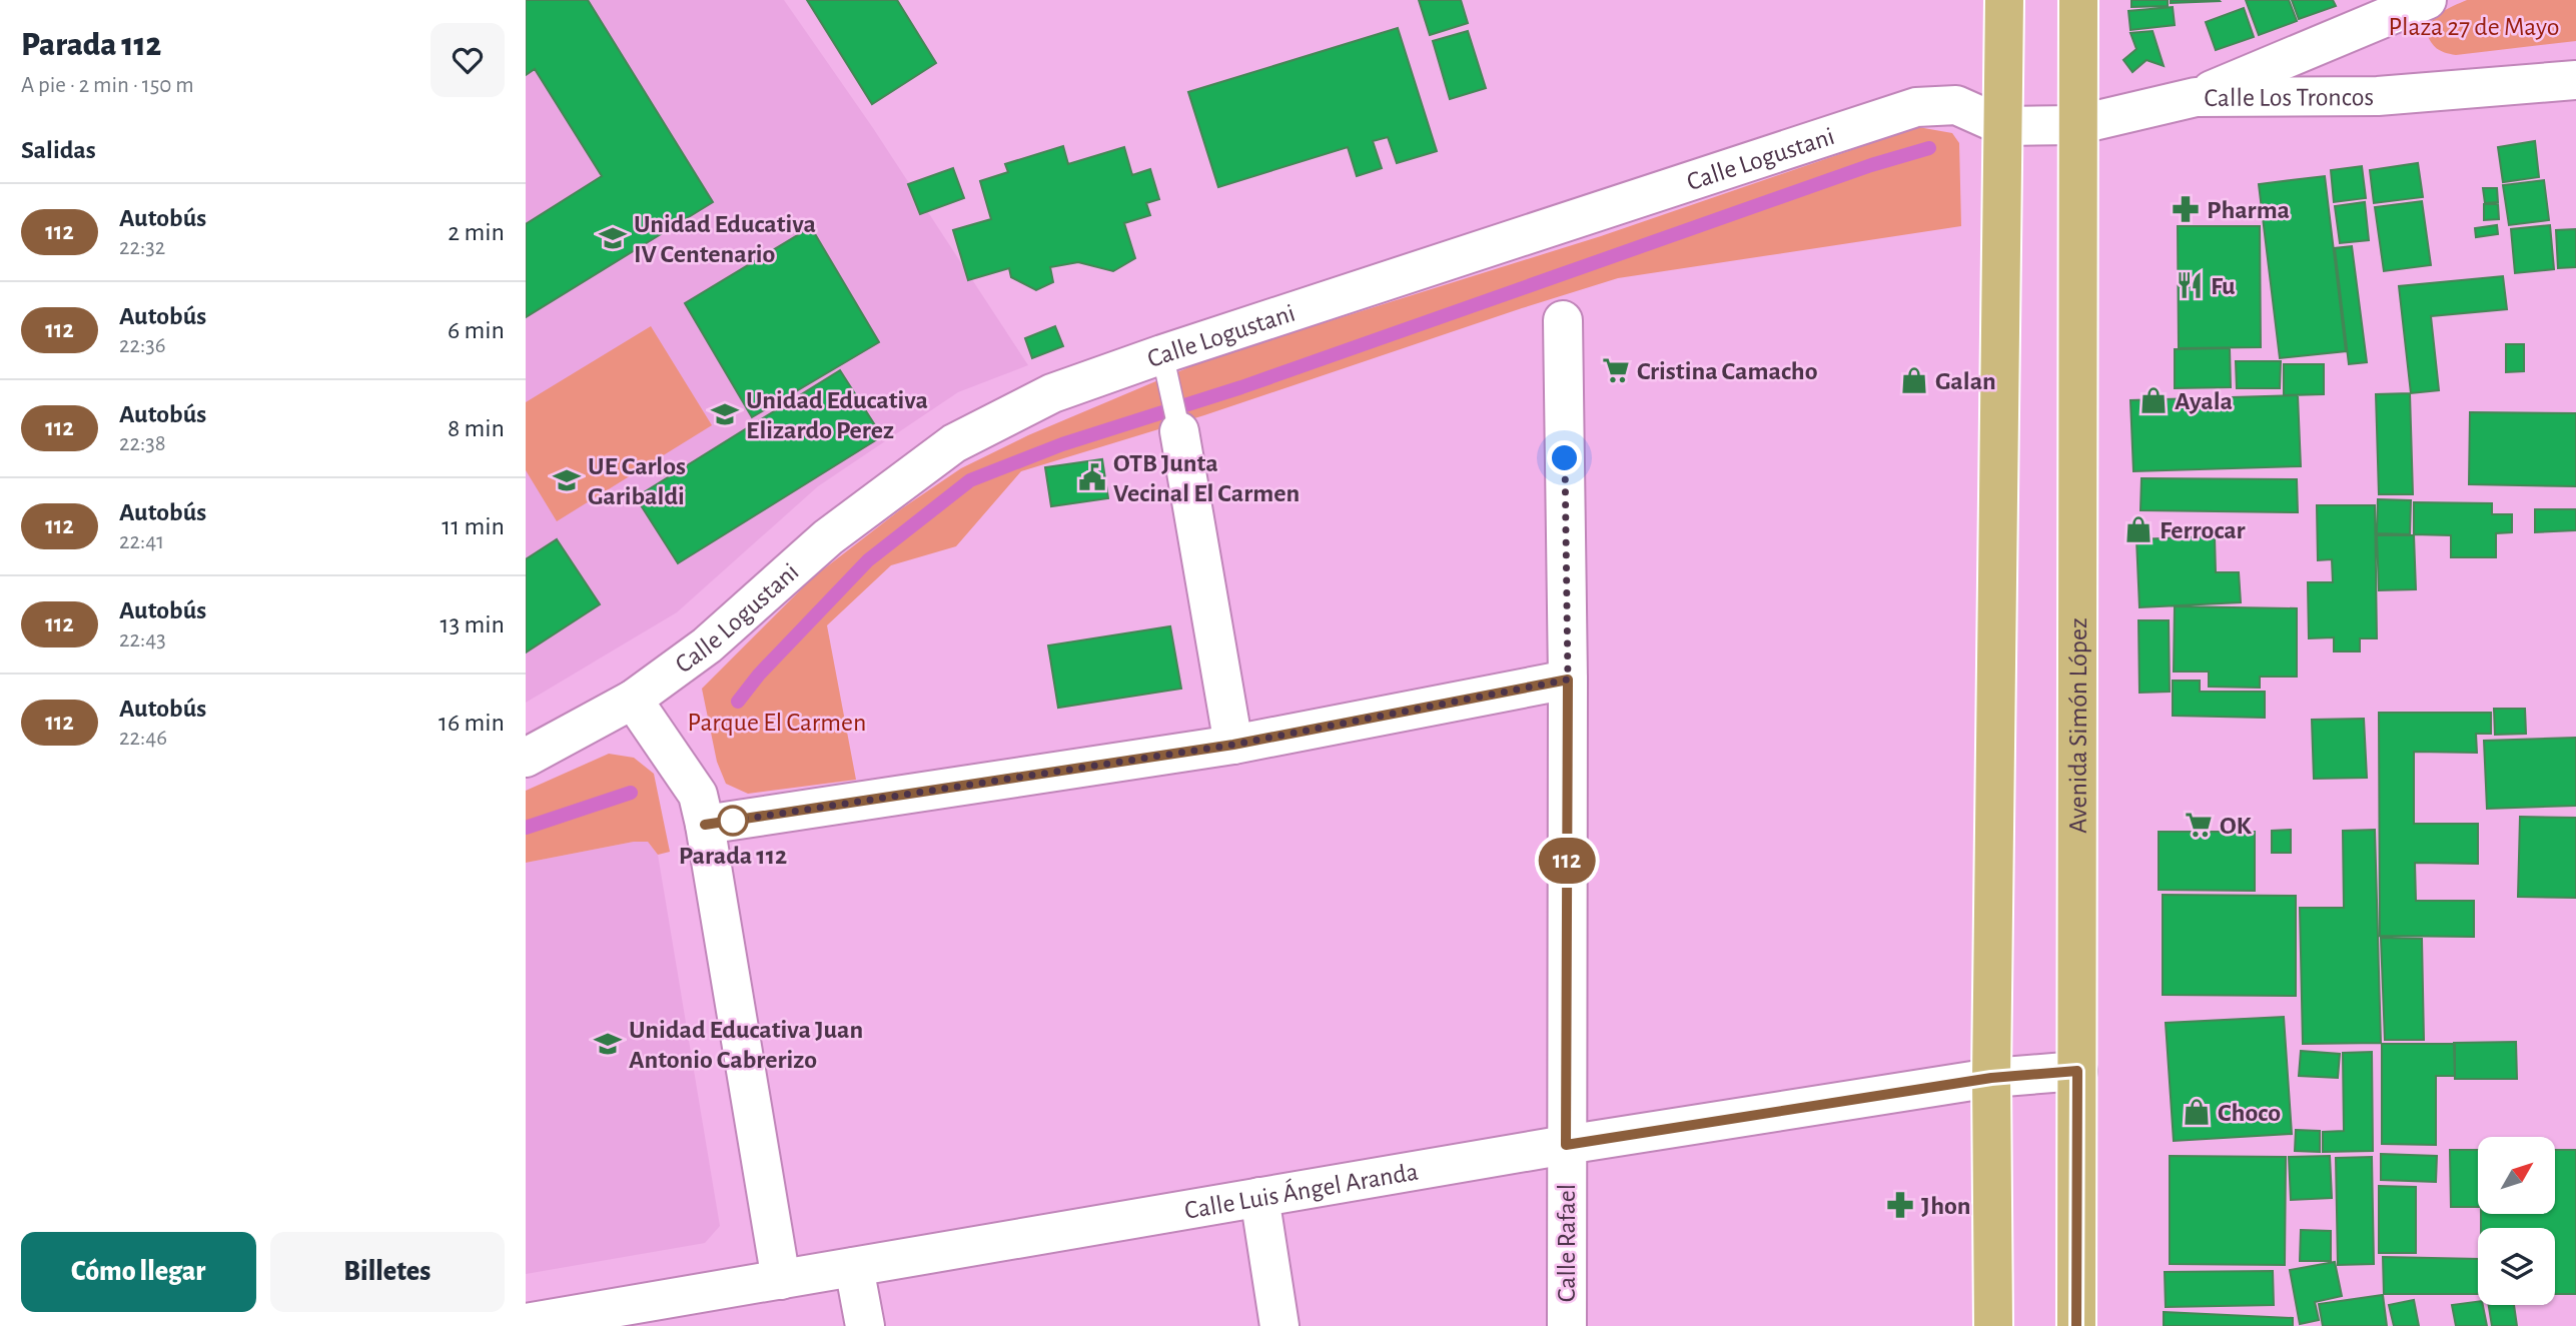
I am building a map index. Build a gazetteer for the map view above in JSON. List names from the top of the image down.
{
  "streets": {
    "main road": ["Avenida Simón López"],
    "street": [
      "Calle Los Troncos",
      "Calle Logustani",
      "Calle Luis Ángel Aranda",
      "Calle Rafael"
    ]
  },
  "crossings": [
    ["Calle Los Troncos", "Calle Logustani"],
    ["Calle Los Troncos", "Avenida Simón López"],
    ["Avenida Simón López", "Calle Luis Ángel Aranda"],
    ["Calle Luis Ángel Aranda", "Calle Rafael"]
  ],
  "parks": ["Plaza 27 de Mayo", "Parque El Carmen"],
  "places": {
    "pharmacy": ["Pharma", "Jhon"],
    "school or university": [
      "Unidad Educativa IV Centenario",
      "Unidad Educativa Elizardo Perez",
      "UE Carlos Garibaldi",
      "Unidad Educativa Juan Antonio Cabrerizo"
    ],
    "restaurant": ["Fu"],
    "supermarket": ["Cristina Camacho", "OK"],
    "shop": [
      "Galan",
      "Ayala",
      "Ferrocar",
      "Choco"
    ],
    "public building": ["OTB Junta Vecinal El Carmen"],
    "other": ["Parada 112"]
  },
  "lines": ["bus line 112"],
  "north": "top right",
  "page": {
    "heading": [
      ["Parada 112", "A pie · 2 min · 150 m"],
      "Salidas"
    ],
    "on_map": "112",
    "list": [
      {
        "mark": "112",
        "name": "Autobús",
        "note": "22:32",
        "value": "2 min"
      },
      {
        "mark": "112",
        "name": "Autobús",
        "note": "22:36",
        "value": "6 min"
      },
      {
        "mark": "112",
        "name": "Autobús",
        "note": "22:38",
        "value": "8 min"
      },
      {
        "mark": "112",
        "name": "Autobús",
        "note": "22:41",
        "value": "11 min"
      },
      {
        "mark": "112",
        "name": "Autobús",
        "note": "22:43",
        "value": "13 min"
      },
      {
        "mark": "112",
        "name": "Autobús",
        "note": "22:46",
        "value": "16 min"
      }
    ],
    "buttons": ["Cómo llegar", "Billetes"]
  }
}
